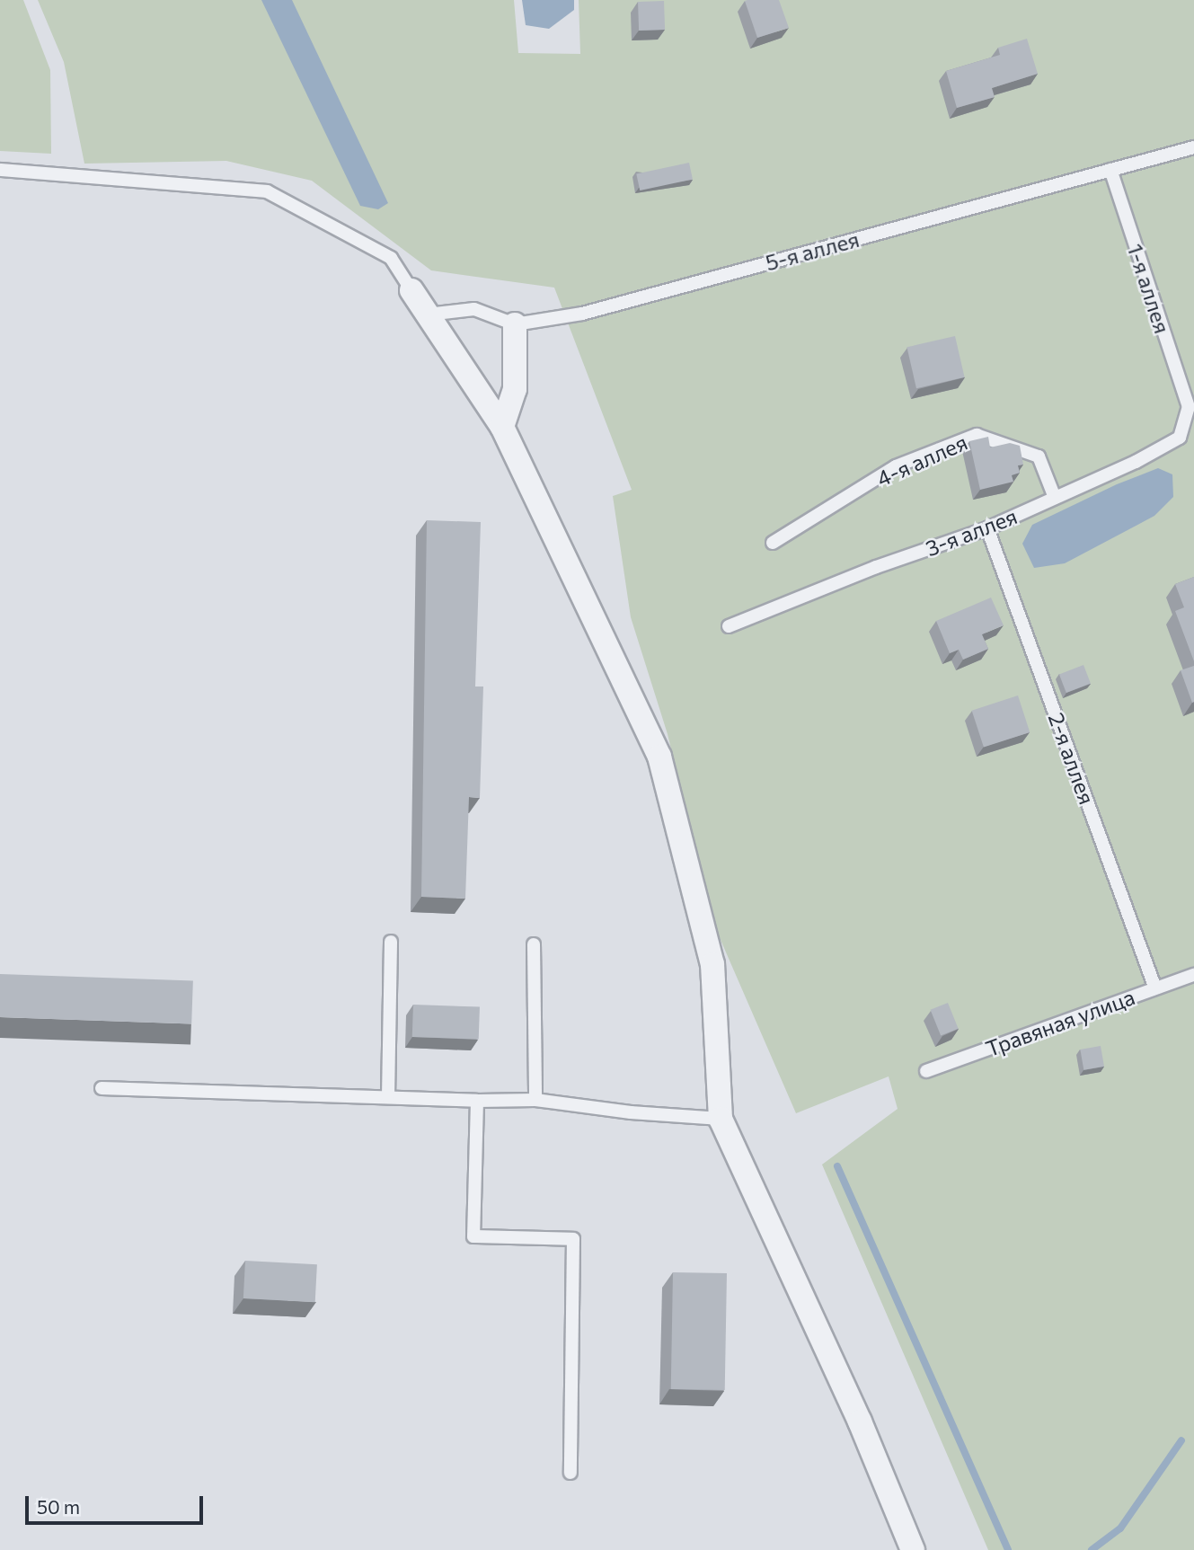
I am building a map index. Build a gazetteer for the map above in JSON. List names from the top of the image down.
{
  "streets": {
    "lane": [
      "5-я аллея",
      "1-я аллея",
      "4-я аллея",
      "3-я аллея",
      "2-я аллея",
      "Травяная улица"
    ]
  },
  "crossings": [
    ["5-я аллея", "1-я аллея"],
    ["1-я аллея", "3-я аллея"],
    ["4-я аллея", "3-я аллея"],
    ["3-я аллея", "2-я аллея"],
    ["2-я аллея", "Травяная улица"]
  ],
  "scale_bar": "50 m"
}
